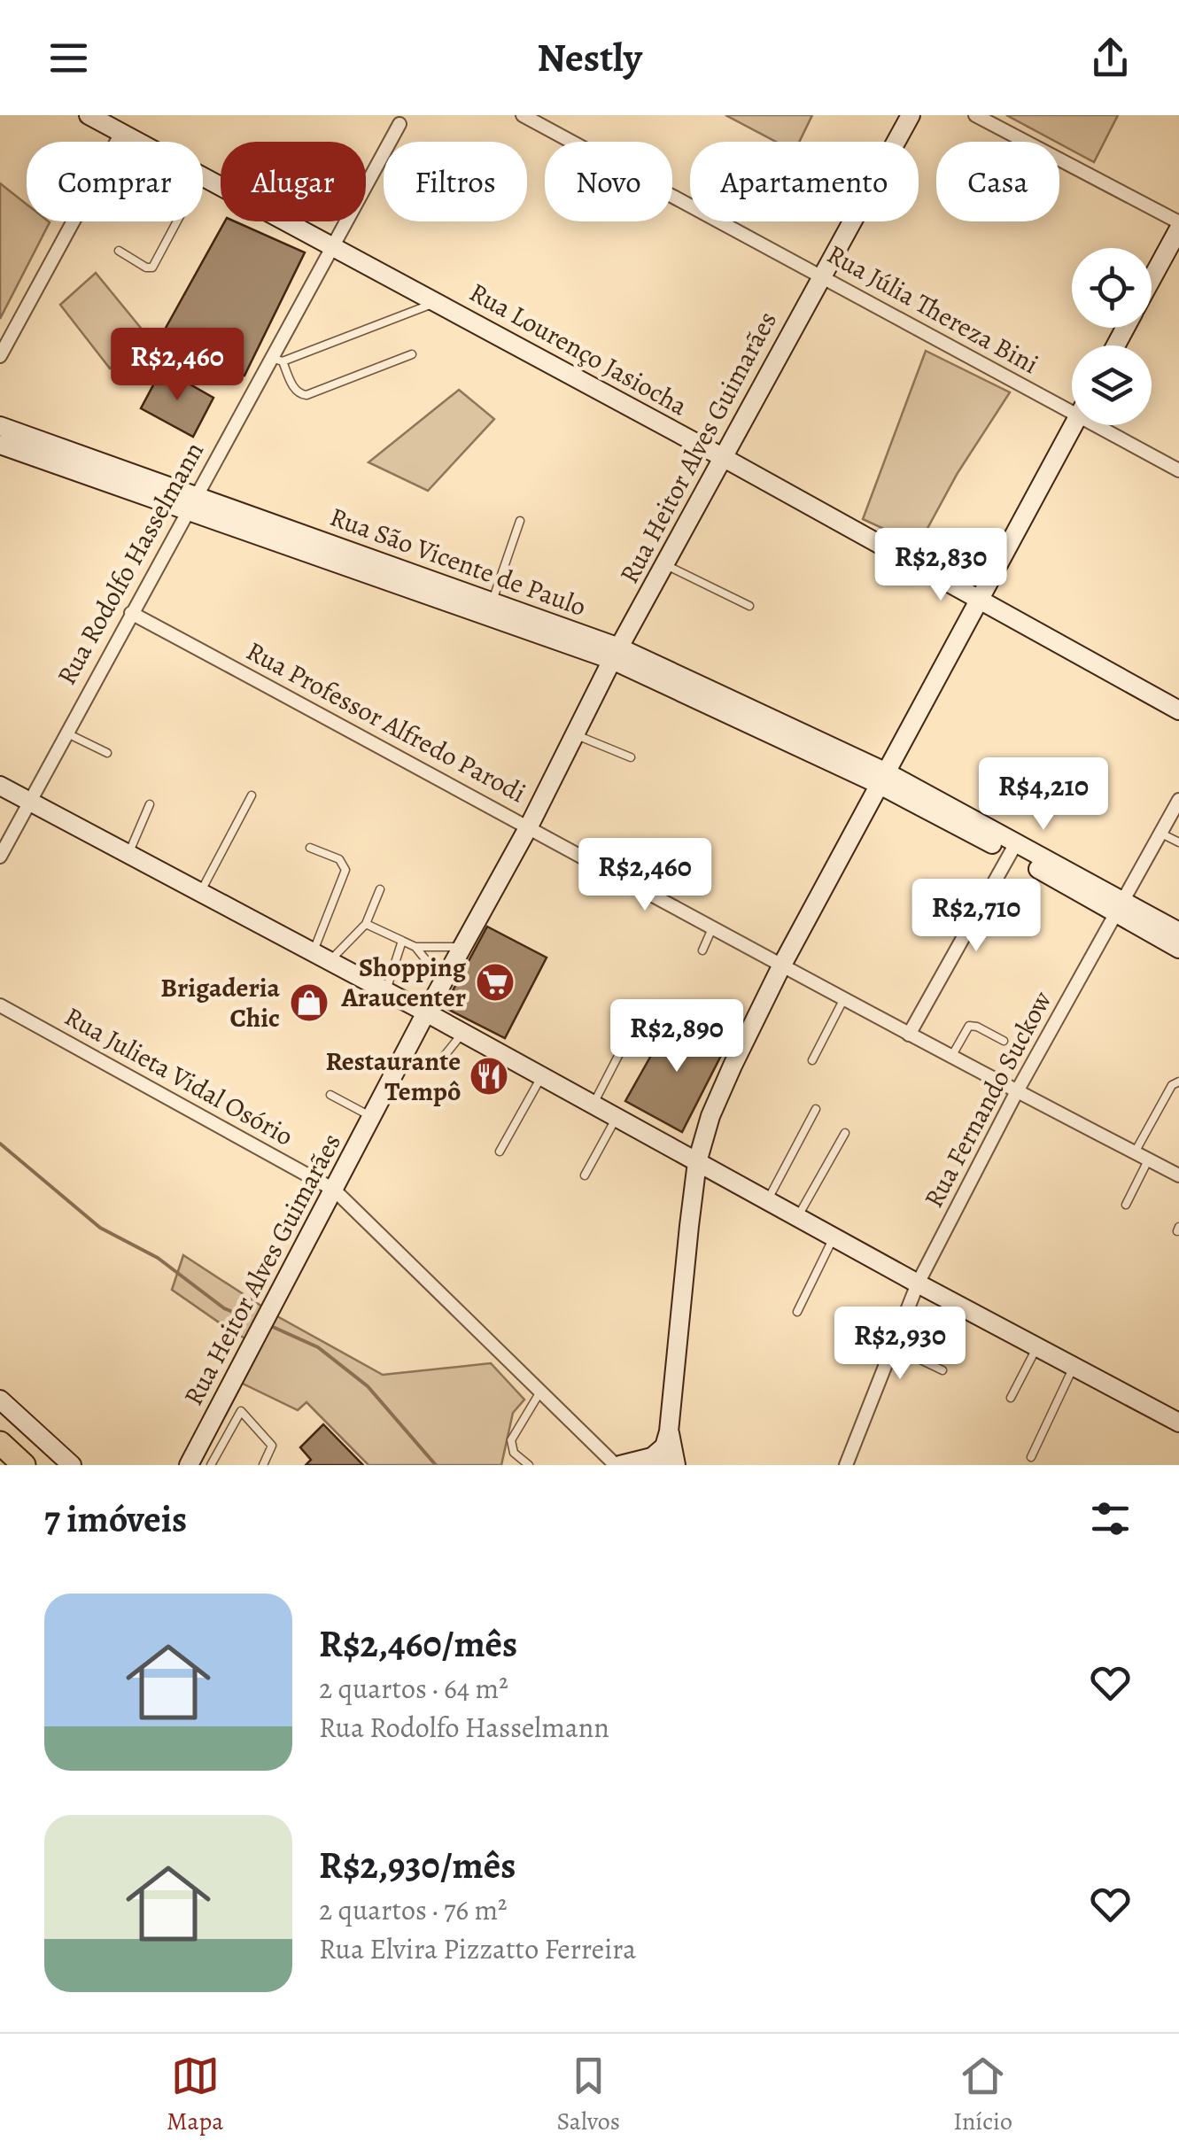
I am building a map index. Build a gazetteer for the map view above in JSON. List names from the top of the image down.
{
  "streets": {
    "street": [
      "Rua Júlia Thereza Bini",
      "Rua Lourenço Jasiocha",
      "Rua Heitor Alves Guimarães",
      "Rua São Vicente de Paulo",
      "Rua Rodolfo Hasselmann",
      "Rua Professor Alfredo Parodi",
      "Rua Julieta Vidal Osório",
      "Rua Fernando Suckow"
    ]
  },
  "crossings": [
    ["Rua Júlia Thereza Bini", "Rua Heitor Alves Guimarães"],
    ["Rua Lourenço Jasiocha", "Rua Heitor Alves Guimarães"],
    ["Rua Lourenço Jasiocha", "Rua Rodolfo Hasselmann"],
    ["Rua Heitor Alves Guimarães", "Rua São Vicente de Paulo"],
    ["Rua Heitor Alves Guimarães", "Rua Professor Alfredo Parodi"],
    ["Rua Heitor Alves Guimarães", "Rua Julieta Vidal Osório"],
    ["Rua São Vicente de Paulo", "Rua Rodolfo Hasselmann"],
    ["Rua São Vicente de Paulo", "Rua Fernando Suckow"],
    ["Rua Rodolfo Hasselmann", "Rua Professor Alfredo Parodi"],
    ["Rua Professor Alfredo Parodi", "Rua Fernando Suckow"]
  ],
  "places": {
    "supermarket": ["Shopping Araucenter"],
    "shop": ["Brigaderia Chic"],
    "restaurant": ["Restaurante Tempô"]
  },
  "page": {
    "header": "Nestly",
    "chip": [
      "Comprar",
      "Alugar",
      "Filtros",
      "Novo",
      "Apartamento",
      "Casa"
    ],
    "price": [
      "R$2,460",
      "R$2,830",
      "R$4,210",
      "R$2,460",
      "R$2,710",
      "R$2,890",
      "R$2,930"
    ],
    "heading": "7 imóveis",
    "list": [
      {
        "name": "R$2,460/mês",
        "note": "2 quartos · 64 m² · Rua Rodolfo Hasselmann"
      },
      {
        "name": "R$2,930/mês",
        "note": "2 quartos · 76 m² · Rua Elvira Pizzatto Ferreira"
      }
    ],
    "tabs": ["Mapa", "Salvos", "Início"]
  }
}
